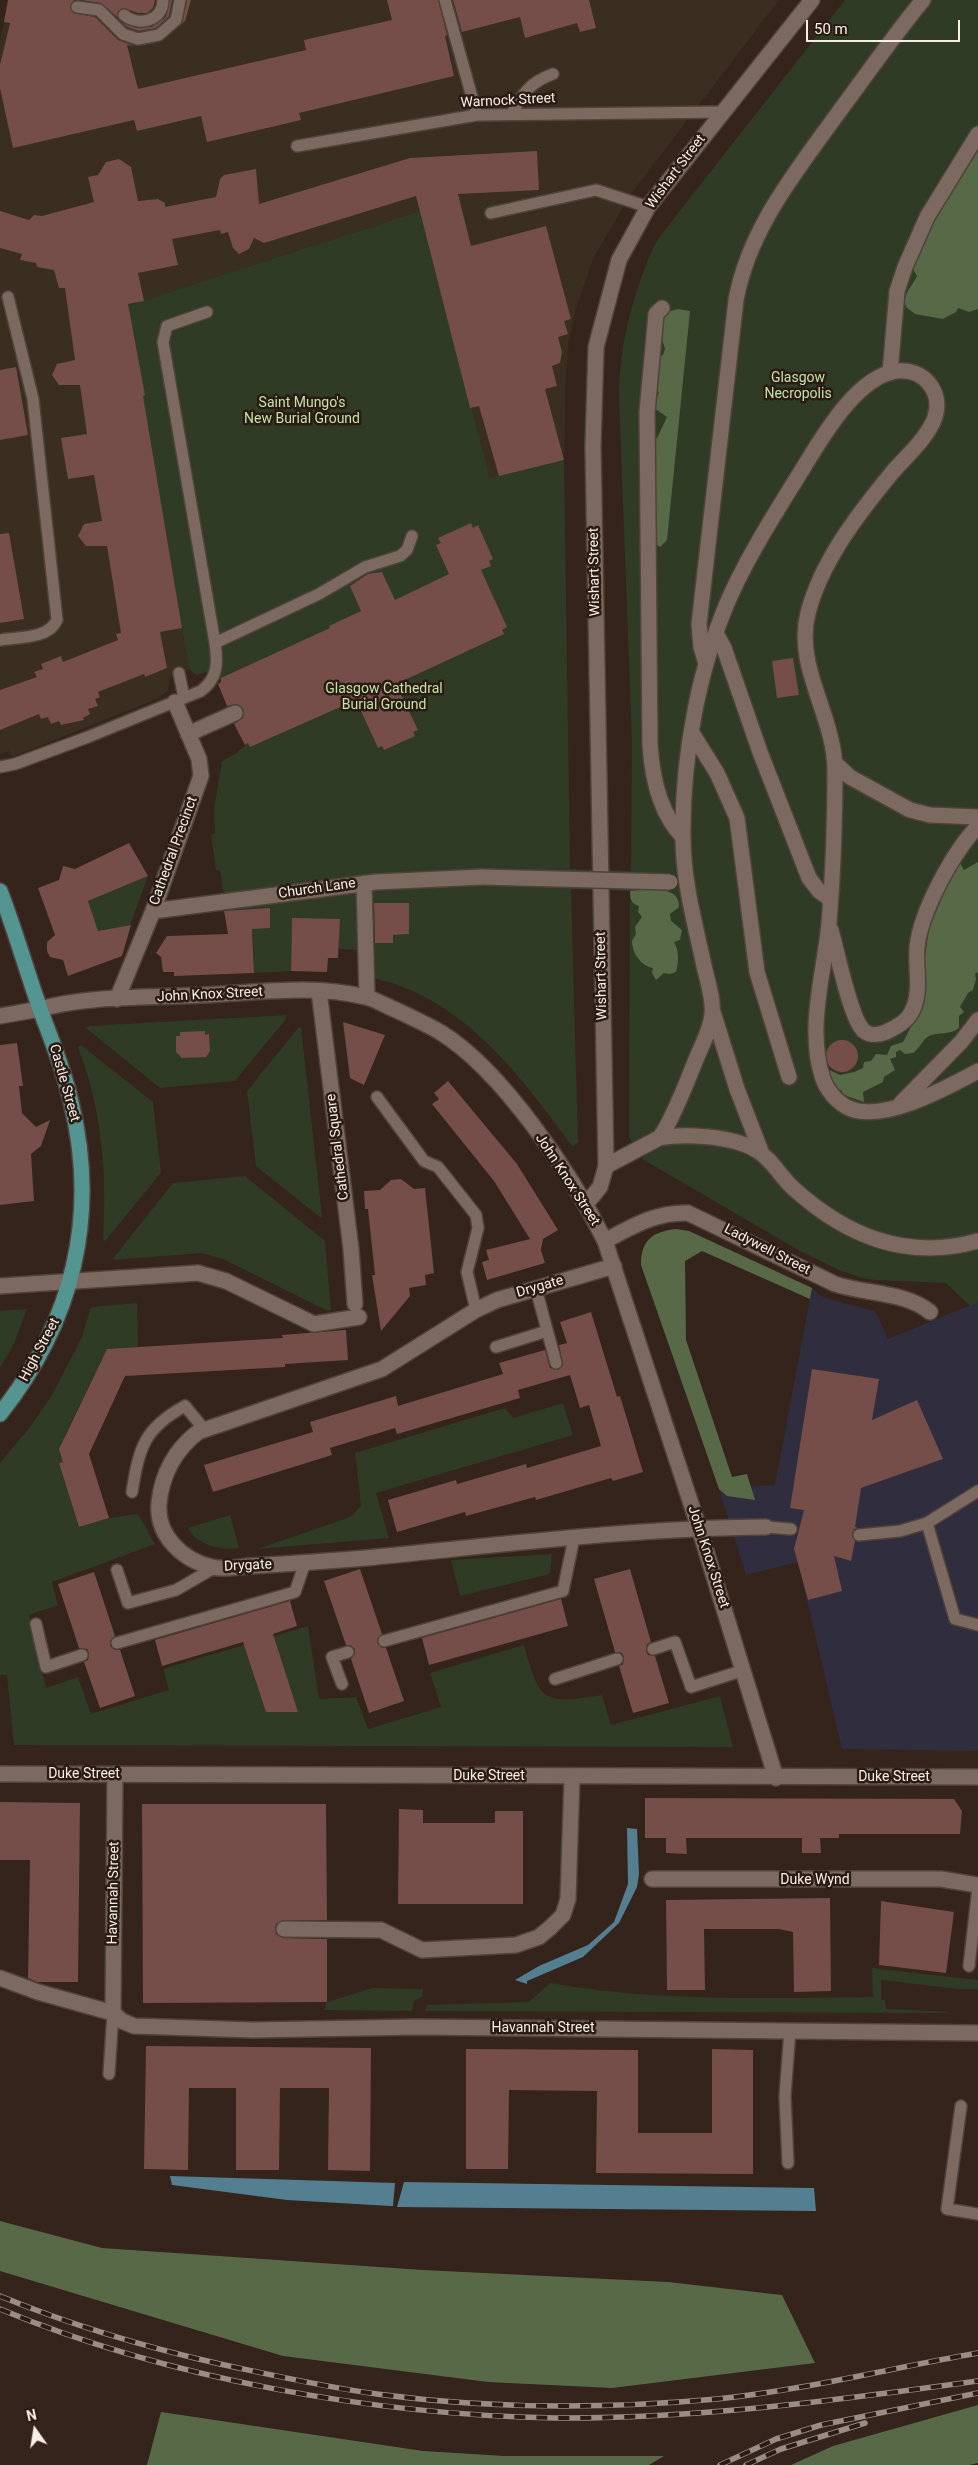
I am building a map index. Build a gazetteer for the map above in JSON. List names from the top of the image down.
{
  "streets": {
    "main road": ["Castle Street", "High Street"],
    "street": [
      "Wishart Street",
      "Cathedral Precinct",
      "Church Lane",
      "John Knox Street",
      "Cathedral Square",
      "Ladywell Street",
      "Drygate",
      "Duke Street",
      "Duke Wynd",
      "Havannah Street"
    ],
    "lane": ["Warnock Street"]
  },
  "crossings": [
    ["Warnock Street", "Wishart Street"],
    ["Wishart Street", "John Knox Street"],
    ["Cathedral Precinct", "Church Lane"],
    ["Cathedral Precinct", "John Knox Street"],
    ["John Knox Street", "Castle Street"],
    ["John Knox Street", "Cathedral Square"],
    ["John Knox Street", "Ladywell Street"],
    ["John Knox Street", "Drygate"],
    ["John Knox Street", "Duke Street"],
    ["Castle Street", "Cathedral Square"],
    ["Castle Street", "High Street"],
    ["Cathedral Square", "High Street"],
    ["Duke Street", "Havannah Street"]
  ],
  "parks": ["Glasgow Necropolis", "Saint Mungo's New Burial Ground", "Glasgow Cathedral Burial Ground"],
  "scale_bar": "50 m",
  "north": "top"
}
